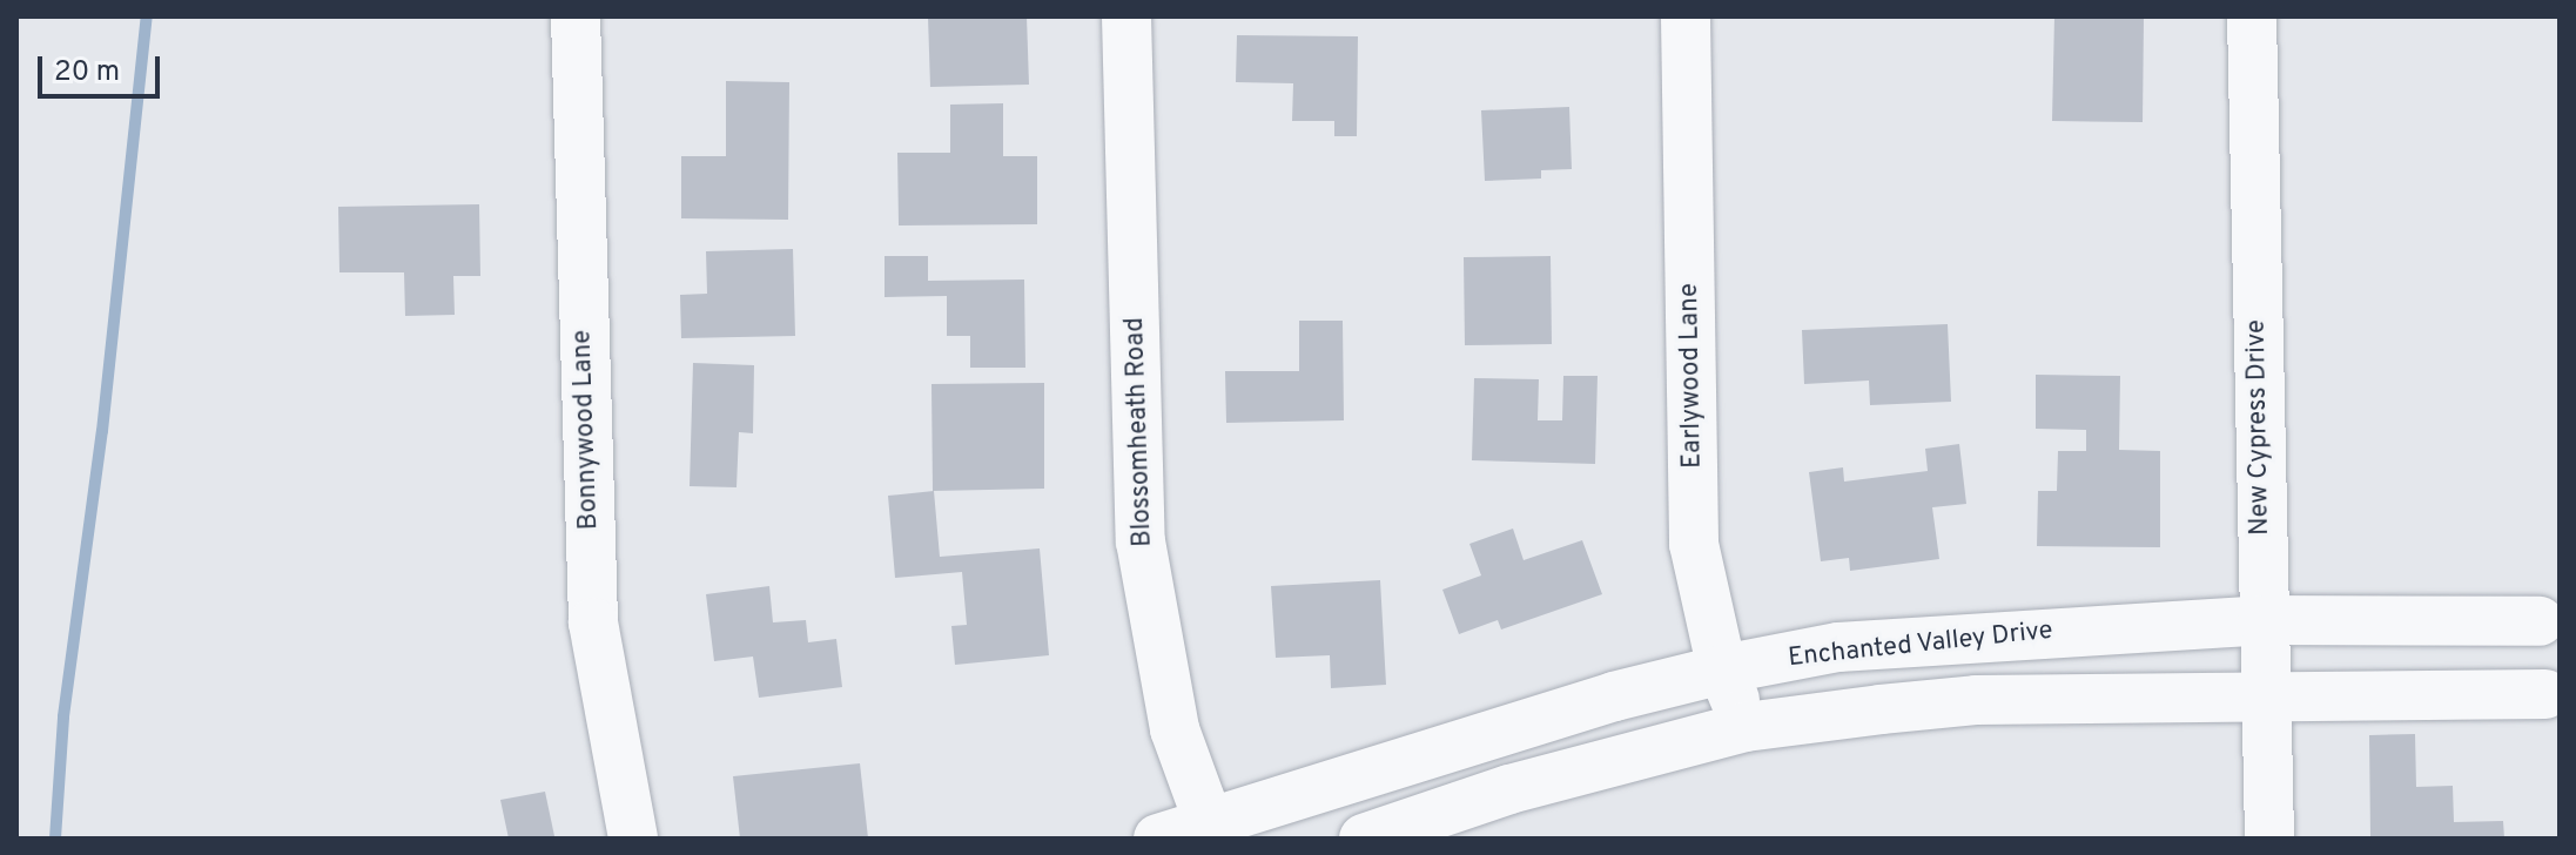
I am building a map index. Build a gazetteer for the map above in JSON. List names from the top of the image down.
{
  "streets": {
    "street": [
      "Earlywood Lane",
      "New Cypress Drive",
      "Bonnywood Lane",
      "Blossomheath Road",
      "Enchanted Valley Drive"
    ]
  },
  "crossings": [
    ["Earlywood Lane", "Enchanted Valley Drive"],
    ["New Cypress Drive", "Enchanted Valley Drive"],
    ["Blossomheath Road", "Enchanted Valley Drive"]
  ],
  "scale_bar": "20 m"
}
